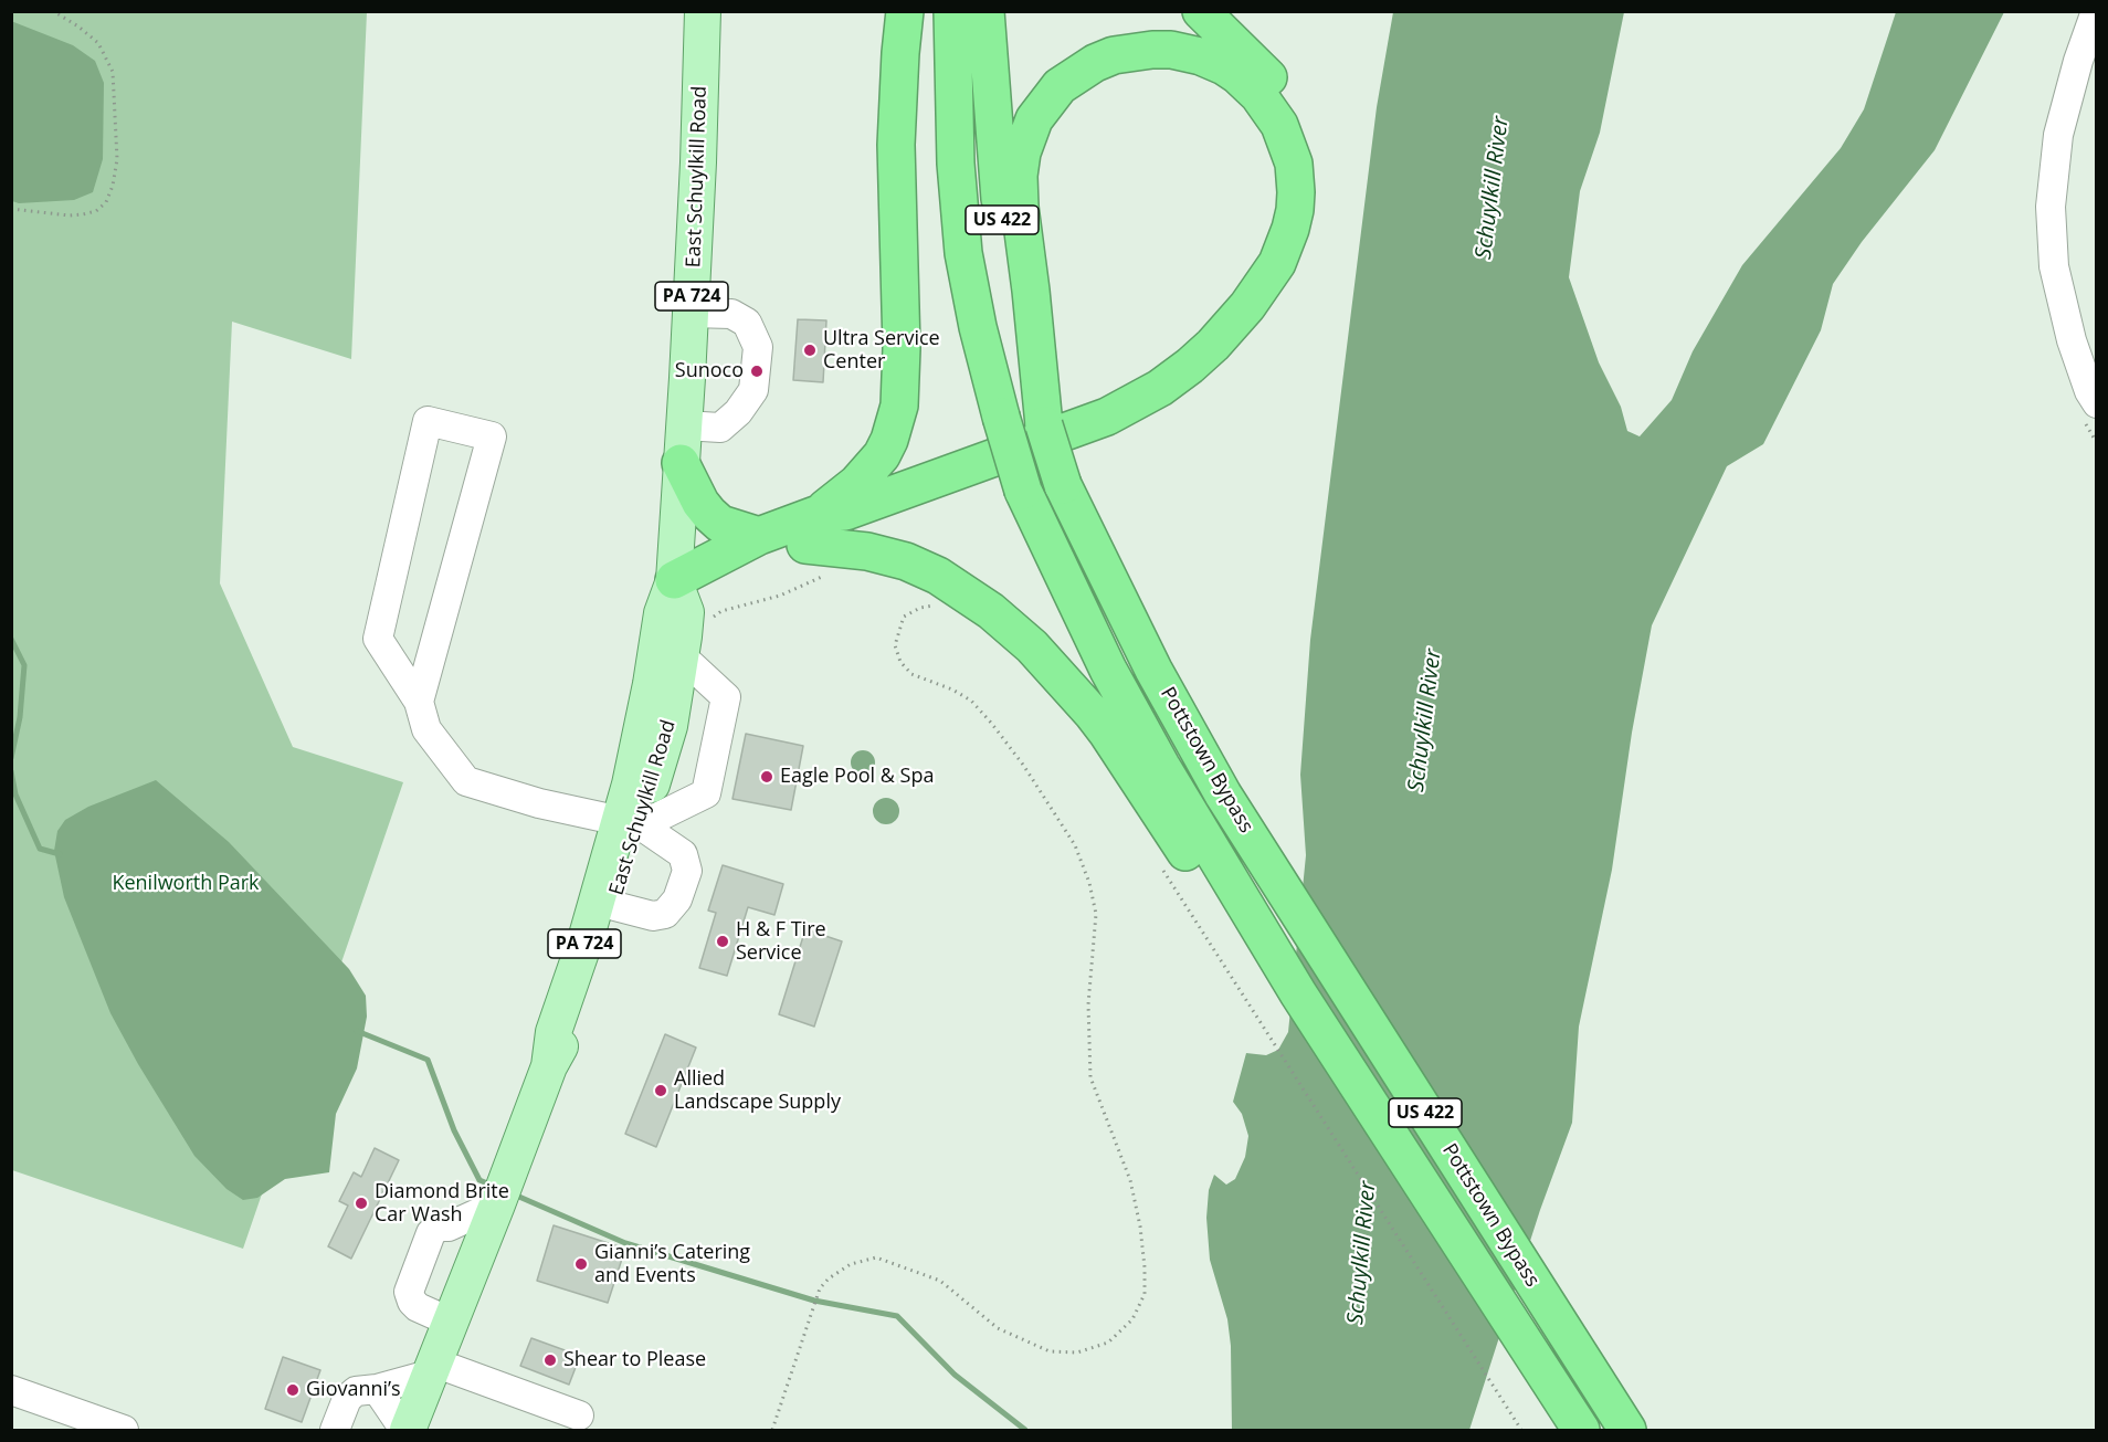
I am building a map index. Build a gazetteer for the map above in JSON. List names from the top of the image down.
{
  "streets": {
    "highway": ["US 422", "Pottstown Bypass"],
    "main road": ["East Schuylkill Road", "PA 724"]
  },
  "water": ["Schuylkill River"],
  "parks": ["Kenilworth Park"],
  "places": [
    "Ultra Service Center",
    "Sunoco",
    "Eagle Pool & Spa",
    "H & F Tire Service",
    "Allied Landscape Supply",
    "Diamond Brite Car Wash",
    "Gianni’s Catering and Events",
    "Shear to Please",
    "Giovanni’s"
  ]
}
